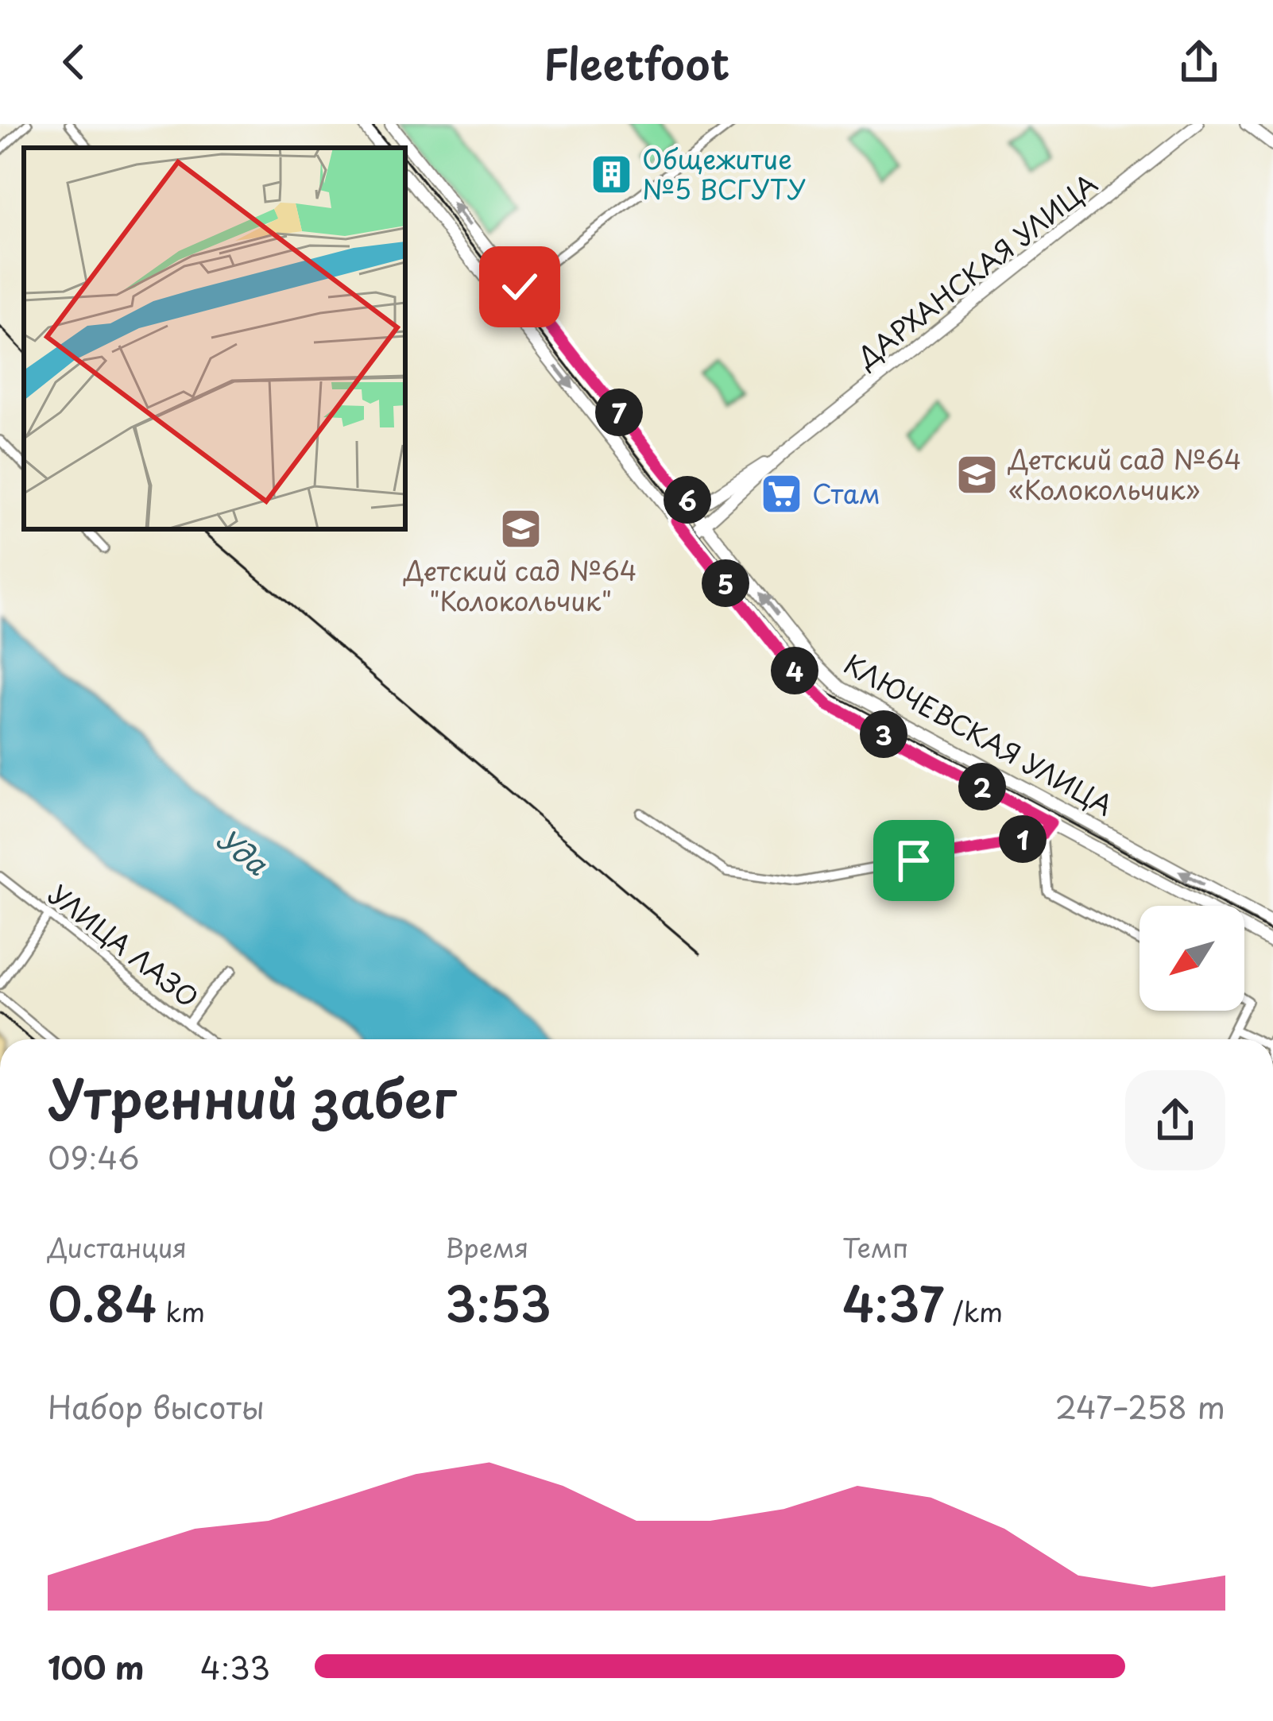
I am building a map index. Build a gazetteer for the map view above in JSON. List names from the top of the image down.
{
  "streets": {
    "main road": ["ДАРХАНСКАЯ УЛИЦА", "КЛЮЧЕВСКАЯ УЛИЦА"],
    "street": ["УЛИЦА ЛАЗО"]
  },
  "crossings": [
    ["ДАРХАНСКАЯ УЛИЦА", "КЛЮЧЕВСКАЯ УЛИЦА"]
  ],
  "water": ["Уда"],
  "places": {
    "building": ["Общежитие №5 ВСГУТУ"],
    "school or university": ["Детский сад №64 «Колокольчик»", "Детский сад №64 \"Колокольчик\""],
    "supermarket": ["Стам"]
  },
  "north": "bottom left",
  "page": {
    "header": "Fleetfoot",
    "pins": [
      "7",
      "6",
      "5",
      "4",
      "3",
      "2",
      "1"
    ],
    "heading": ["Утренний забег", "09:46"],
    "stats": [
      ["Дистанция", "0.84 km"],
      ["Время", "3:53"],
      ["Темп", "4:37 /km"]
    ],
    "chart": ["Набор высоты", "247–258 m"],
    "list": [
      {
        "name": "100 m",
        "note": "4:33"
      }
    ]
  }
}
